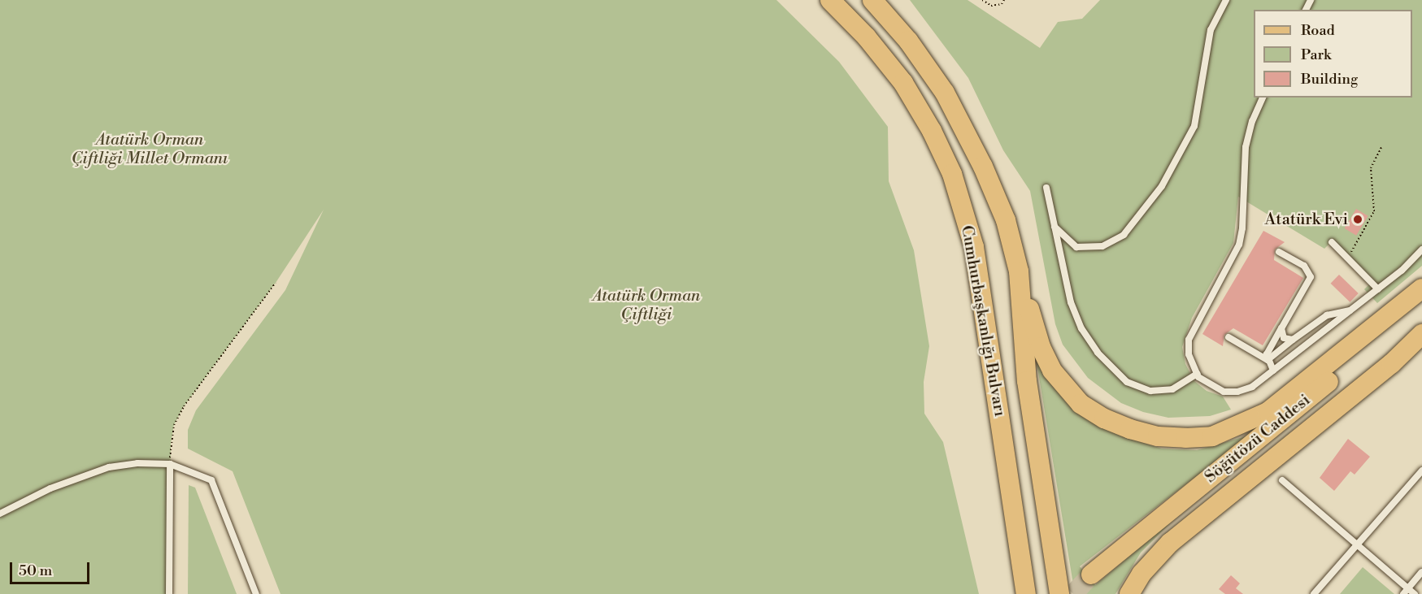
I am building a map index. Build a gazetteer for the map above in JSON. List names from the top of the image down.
{
  "streets": {
    "main road": ["Cumhurbaşkanlığı Bulvarı", "Söğütözü Caddesi"]
  },
  "parks": ["Atatürk Orman Çiftliği Millet Ormanı", "Atatürk Orman Çiftliği"],
  "places": ["Atatürk Evi"],
  "legend": ["Road", "Park", "Building"],
  "scale_bar": "50 m"
}
